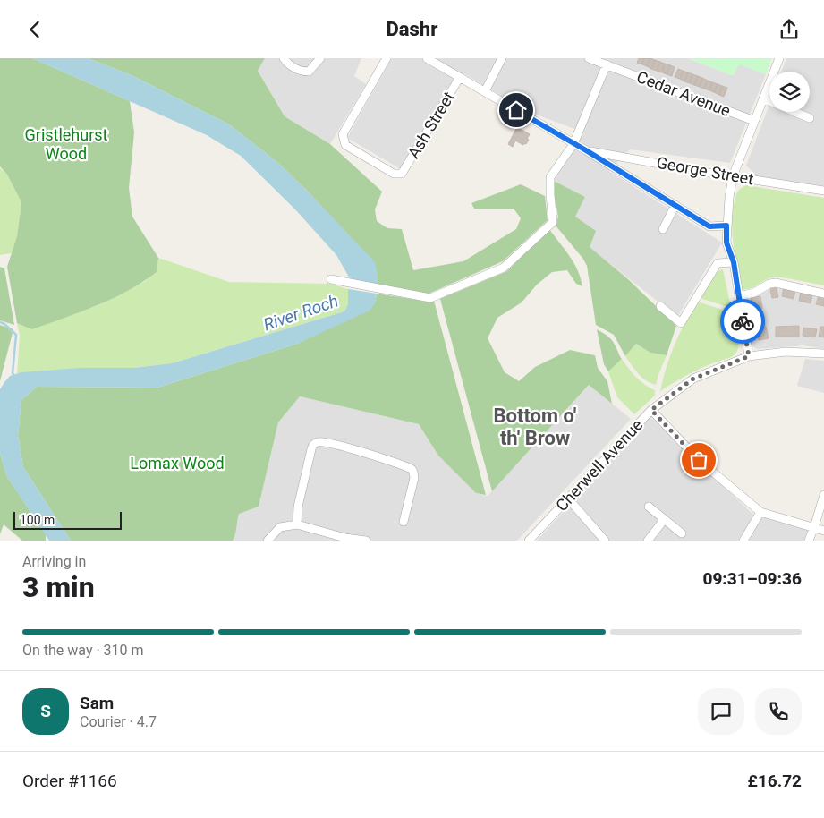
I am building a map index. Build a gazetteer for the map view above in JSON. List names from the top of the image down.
{
  "streets": {
    "street": [
      "Cedar Avenue",
      "Ash Street",
      "George Street",
      "Cherwell Avenue"
    ]
  },
  "districts": ["Bottom o' th' Brow"],
  "water": ["River Roch"],
  "parks": ["Gristlehurst Wood", "Lomax Wood"],
  "scale_bar": "100 m",
  "page": {
    "header": "Dashr",
    "scale": "100 m",
    "heading": ["3 min", "Arriving in", "09:31–09:36"],
    "panel": [
      "Sam",
      "Courier · 4.7",
      "Order #1166",
      "£16.72"
    ],
    "bar": "On the way · 310 m",
    "round": "S"
  }
}
